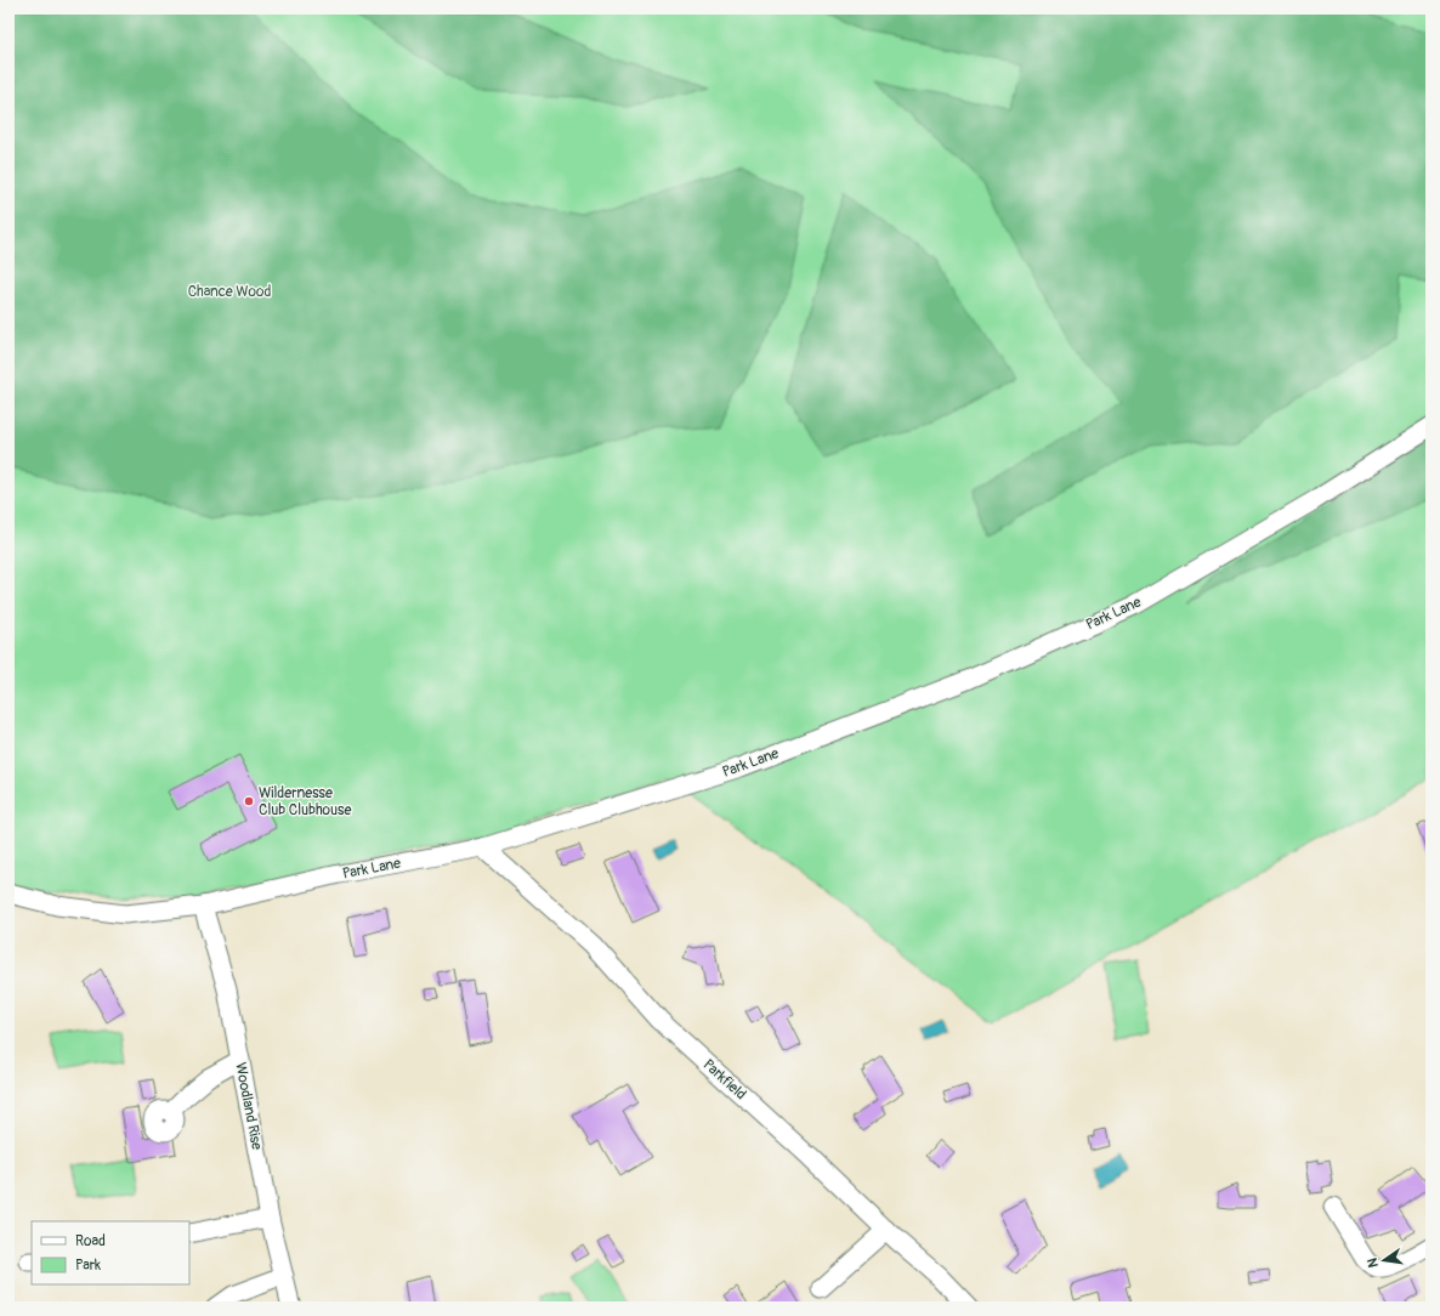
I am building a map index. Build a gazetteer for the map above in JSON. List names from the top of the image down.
{
  "streets": {
    "street": ["Park Lane", "Parkfield", "Woodland Rise"]
  },
  "crossings": [
    ["Park Lane", "Parkfield"],
    ["Park Lane", "Woodland Rise"]
  ],
  "parks": ["Chance Wood"],
  "places": ["Wildernesse Club Clubhouse"],
  "legend": ["Road", "Park"],
  "north": "left"
}
